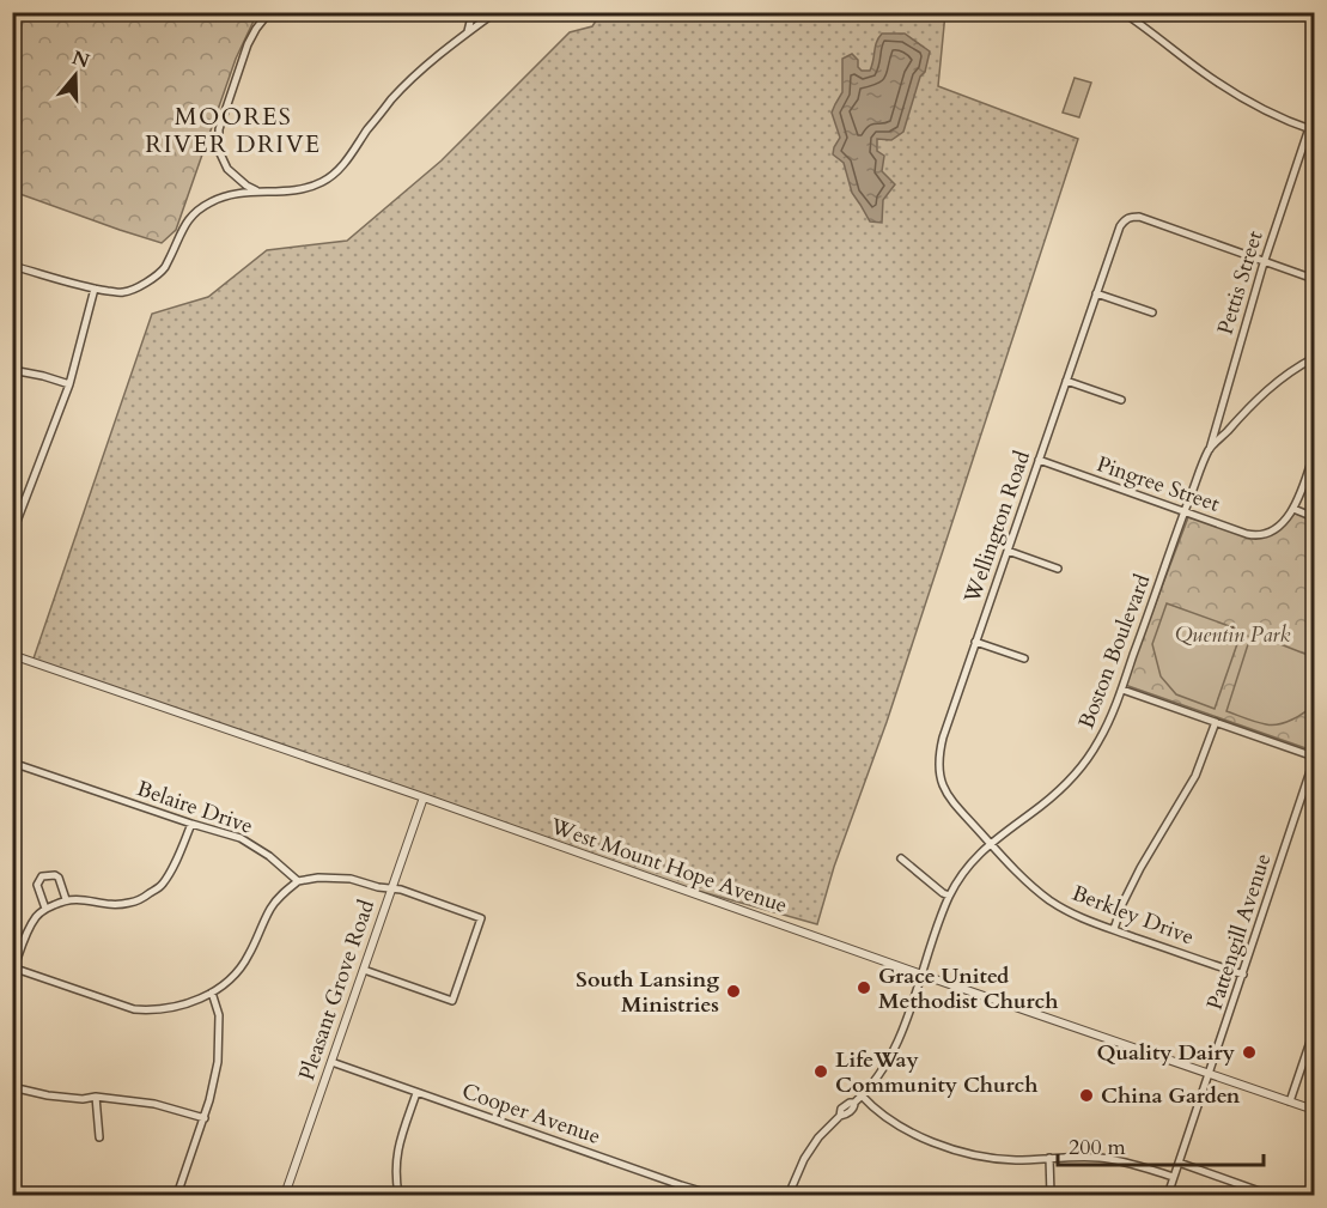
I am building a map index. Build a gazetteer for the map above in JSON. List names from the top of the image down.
{
  "streets": {
    "street": [
      "Pettis Street",
      "Pingree Street",
      "Wellington Road",
      "Boston Boulevard",
      "Belaire Drive",
      "West Mount Hope Avenue",
      "Berkley Drive",
      "Pattengill Avenue",
      "Pleasant Grove Road",
      "Cooper Avenue"
    ]
  },
  "crossings": [
    ["Pettis Street", "Wellington Road"],
    ["Pettis Street", "Boston Boulevard"],
    ["Pingree Street", "Wellington Road"],
    ["Pingree Street", "Boston Boulevard"],
    ["Wellington Road", "Boston Boulevard"],
    ["Wellington Road", "Berkley Drive"],
    ["Boston Boulevard", "West Mount Hope Avenue"],
    ["Boston Boulevard", "Berkley Drive"],
    ["West Mount Hope Avenue", "Pattengill Avenue"],
    ["West Mount Hope Avenue", "Pleasant Grove Road"],
    ["Berkley Drive", "Pattengill Avenue"],
    ["Pleasant Grove Road", "Cooper Avenue"]
  ],
  "districts": ["MOORES RIVER DRIVE"],
  "parks": ["Quentin Park"],
  "places": [
    "Grace United Methodist Church",
    "South Lansing Ministries",
    "Quality Dairy",
    "LifeWay Community Church",
    "China Garden"
  ],
  "scale_bar": "200 m",
  "north": "top"
}
